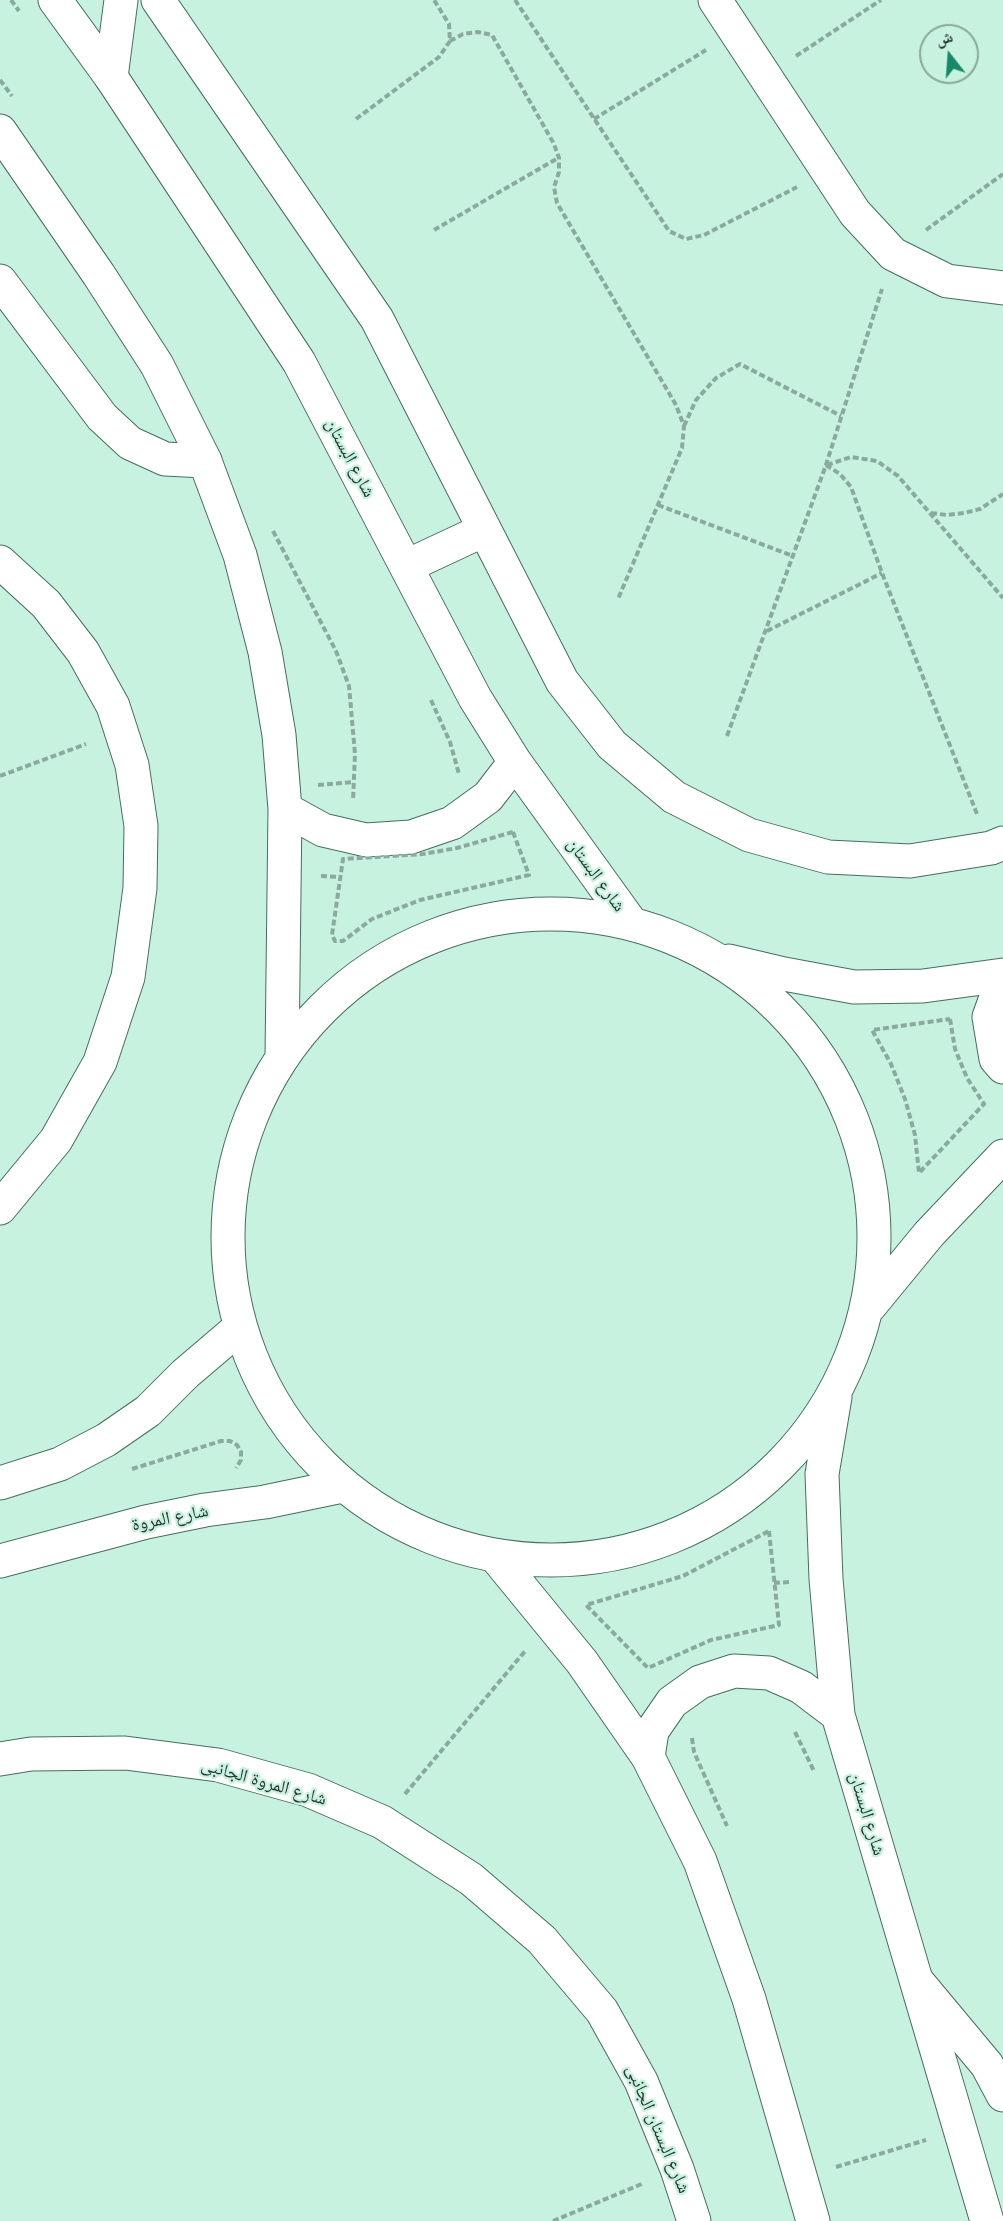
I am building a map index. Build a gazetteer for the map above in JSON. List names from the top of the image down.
{
  "streets": {
    "street": [
      "شارع البستان",
      "شارع المروة",
      "شارع المروة الجانبى",
      "شارع البستان الجانبى"
    ]
  },
  "crossings": [
    ["شارع المروة الجانبى", "شارع البستان الجانبى"]
  ],
  "north": "top"
}
